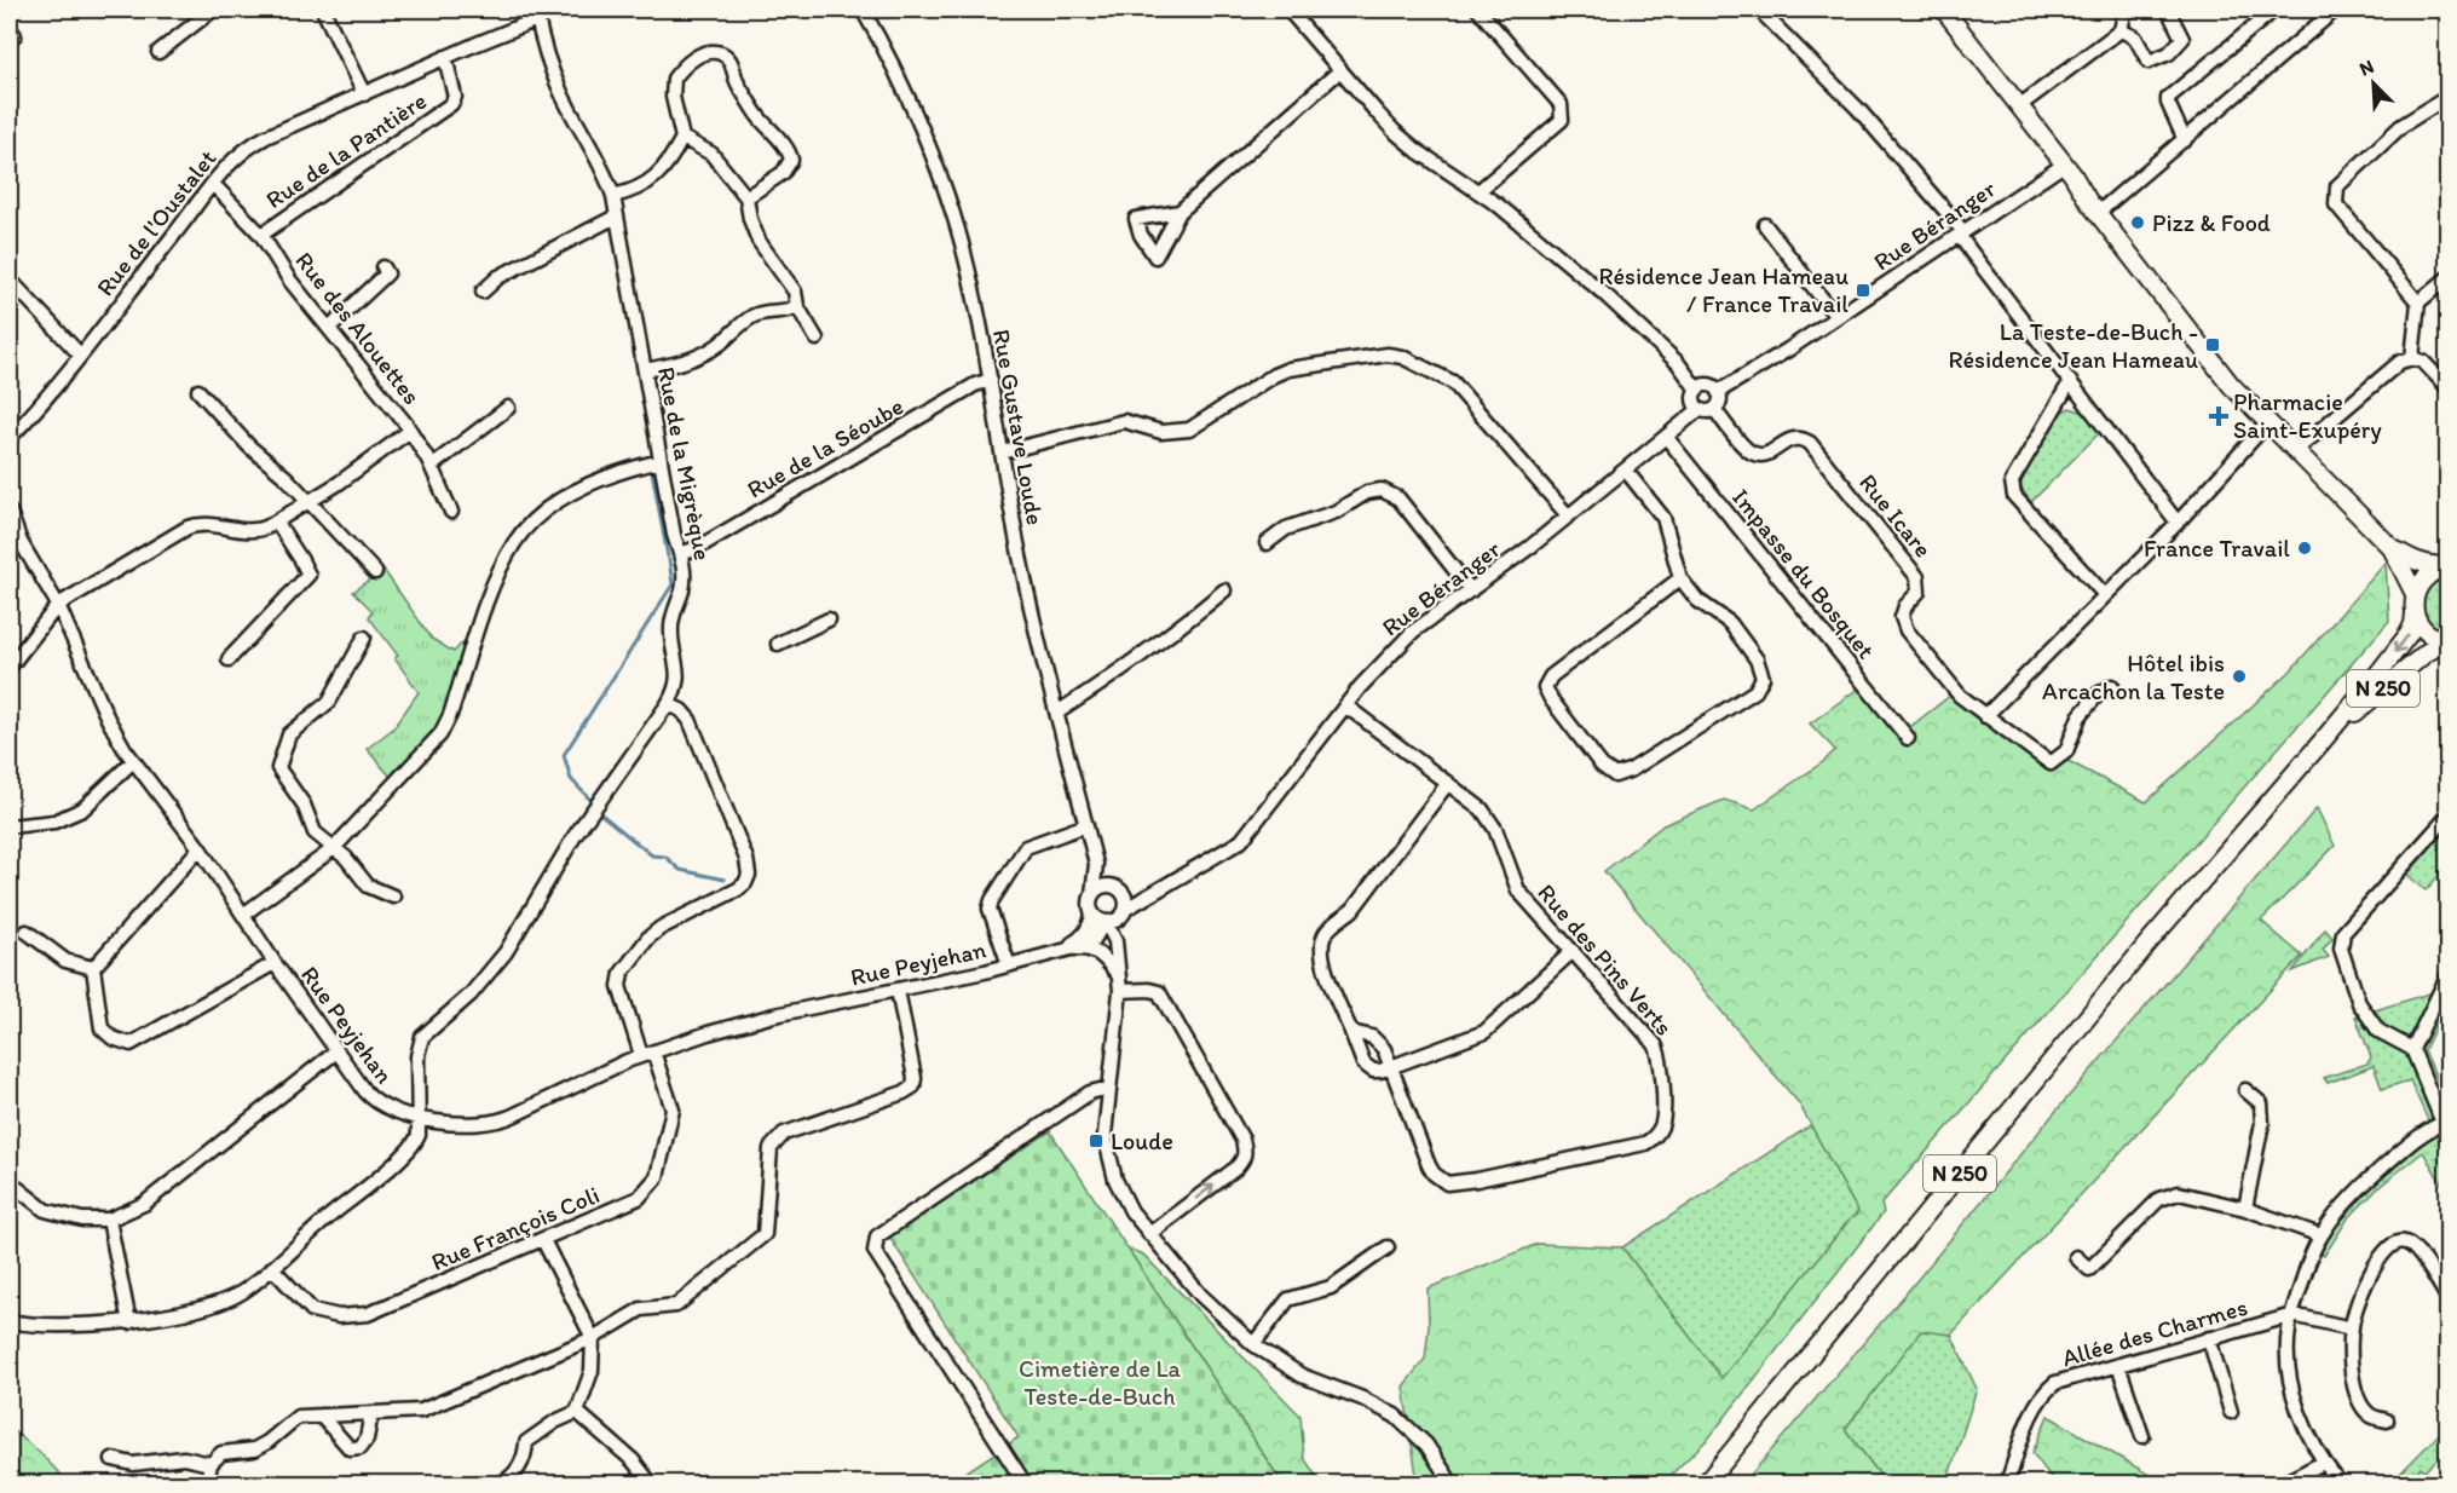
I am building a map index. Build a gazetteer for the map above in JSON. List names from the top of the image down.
{
  "streets": {
    "main road": ["N 250"],
    "street": [
      "Rue de la Pantière",
      "Rue de l'Oustalet",
      "Rue Béranger",
      "Rue des Alouettes",
      "Rue Gustave Loude",
      "Rue de la Séoube",
      "Rue de la Migrèque",
      "Rue Icare",
      "Impasse du Bosquet",
      "Rue des Pins Verts",
      "Rue Peyjehan",
      "Rue François Coli",
      "Allée des Charmes"
    ]
  },
  "crossings": [
    ["Rue de la Pantière", "Rue de l'Oustalet"],
    ["Rue de la Pantière", "Rue des Alouettes"],
    ["Rue de l'Oustalet", "Rue des Alouettes"],
    ["Rue de l'Oustalet", "Rue de la Migrèque"],
    ["Rue Béranger", "Rue Gustave Loude"],
    ["Rue Béranger", "Rue Icare"],
    ["Rue Béranger", "Impasse du Bosquet"],
    ["Rue Béranger", "Rue des Pins Verts"],
    ["Rue Béranger", "Rue Peyjehan"],
    ["Rue Gustave Loude", "Rue de la Séoube"],
    ["Rue Gustave Loude", "Rue Peyjehan"],
    ["Rue de la Séoube", "Rue de la Migrèque"],
    ["Rue de la Migrèque", "Rue Peyjehan"],
    ["Rue de la Migrèque", "Rue François Coli"],
    ["Rue Peyjehan", "Rue François Coli"]
  ],
  "parks": ["Cimetière de La Teste-de-Buch"],
  "places": {
    "other": ["Pizz & Food", "France Travail", "Hôtel ibis Arcachon la Teste"],
    "transit": ["Résidence Jean Hameau / France Travail", "La Teste-de-Buch - Résidence Jean Hameau", "Loude"],
    "health": ["Pharmacie Saint-Exupéry"]
  },
  "north": "top left"
}
